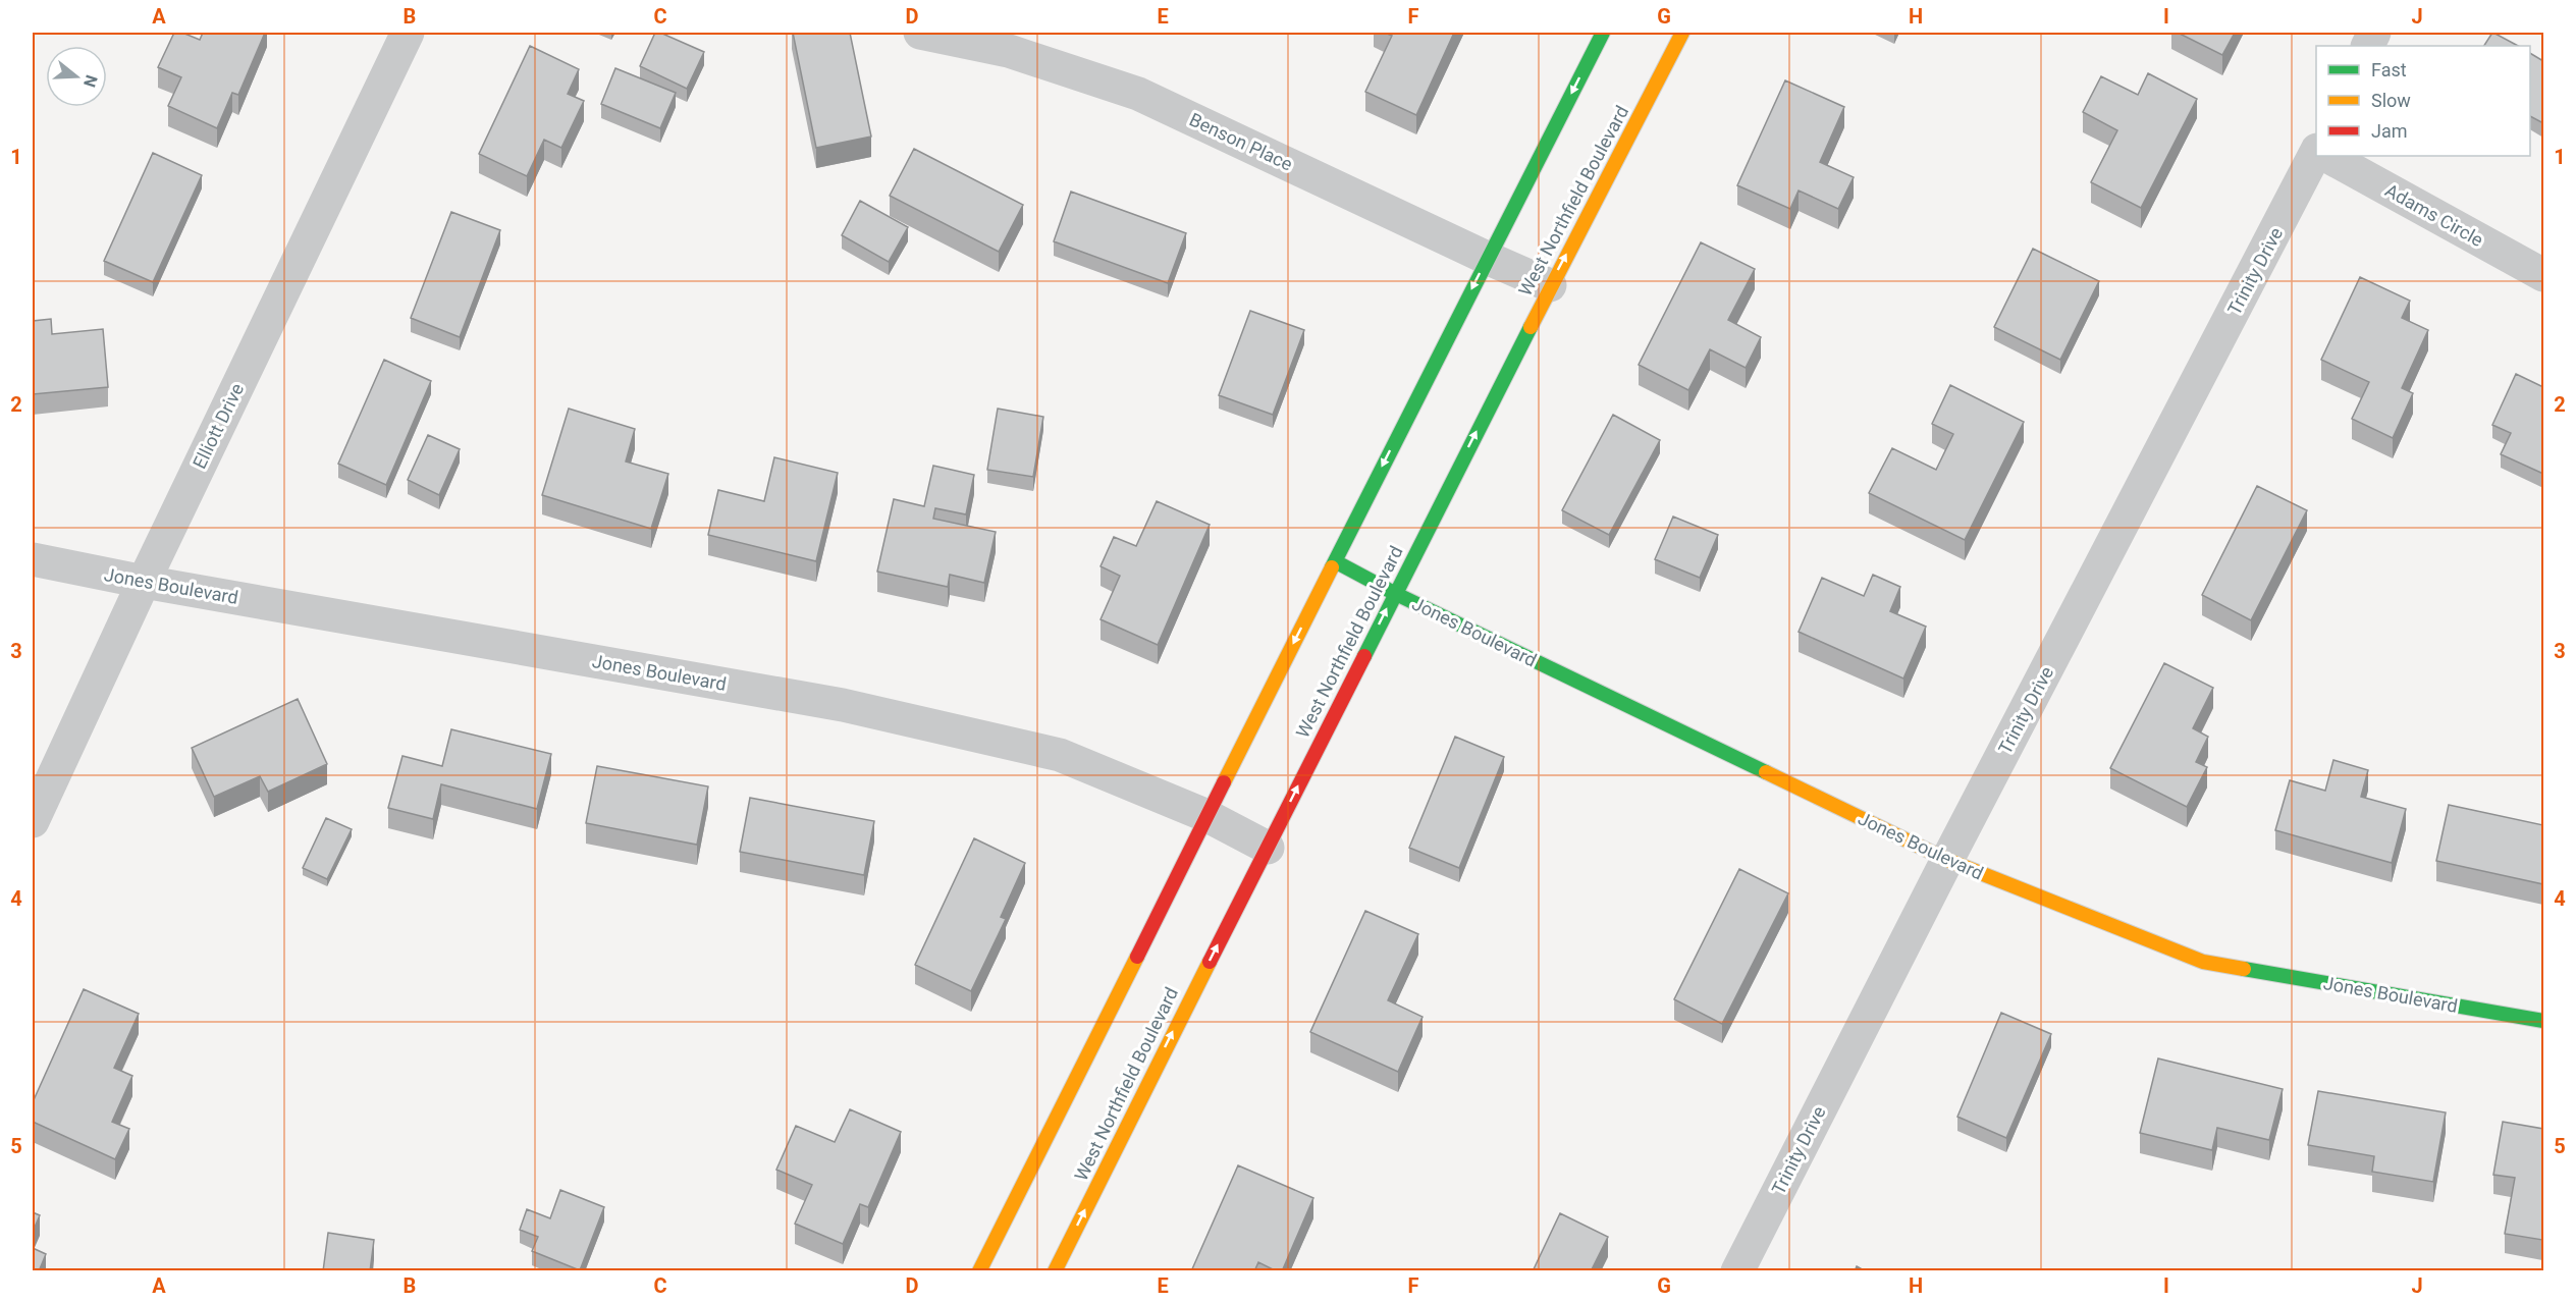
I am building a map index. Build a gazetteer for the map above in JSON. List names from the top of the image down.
{
  "streets": {
    "main road": ["West Northfield Boulevard", "Jones Boulevard"],
    "street": [
      "Benson Place",
      "Adams Circle",
      "Trinity Drive",
      "Elliott Drive"
    ]
  },
  "crossings": [
    ["Benson Place", "West Northfield Boulevard"],
    ["West Northfield Boulevard", "Jones Boulevard"],
    ["Trinity Drive", "Jones Boulevard"],
    ["Elliott Drive", "Jones Boulevard"]
  ],
  "legend": ["Fast", "Slow", "Jam"],
  "north": "right",
  "grid": {
    "columns": [
      "A",
      "B",
      "C",
      "D",
      "E",
      "F",
      "G",
      "H",
      "I",
      "J"
    ],
    "rows": [
      "1",
      "2",
      "3",
      "4",
      "5"
    ]
  }
}
